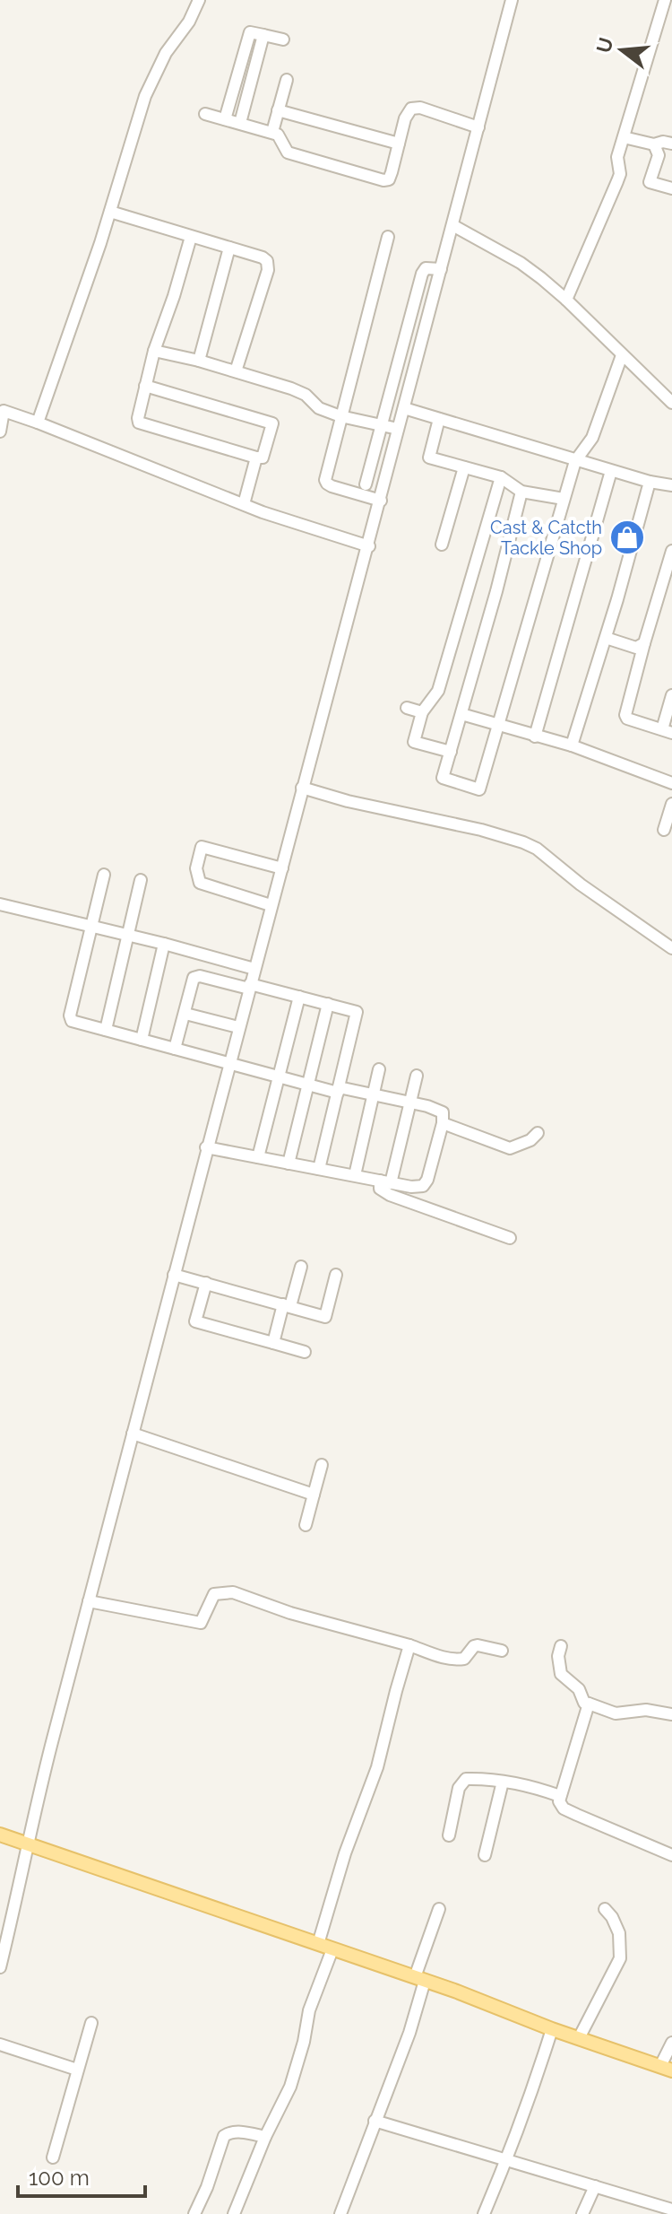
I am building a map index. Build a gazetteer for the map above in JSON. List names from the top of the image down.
{
  "places": {
    "shop": ["Cast & Catcth Tackle Shop"]
  },
  "scale_bar": "100 m",
  "north": "left"
}
